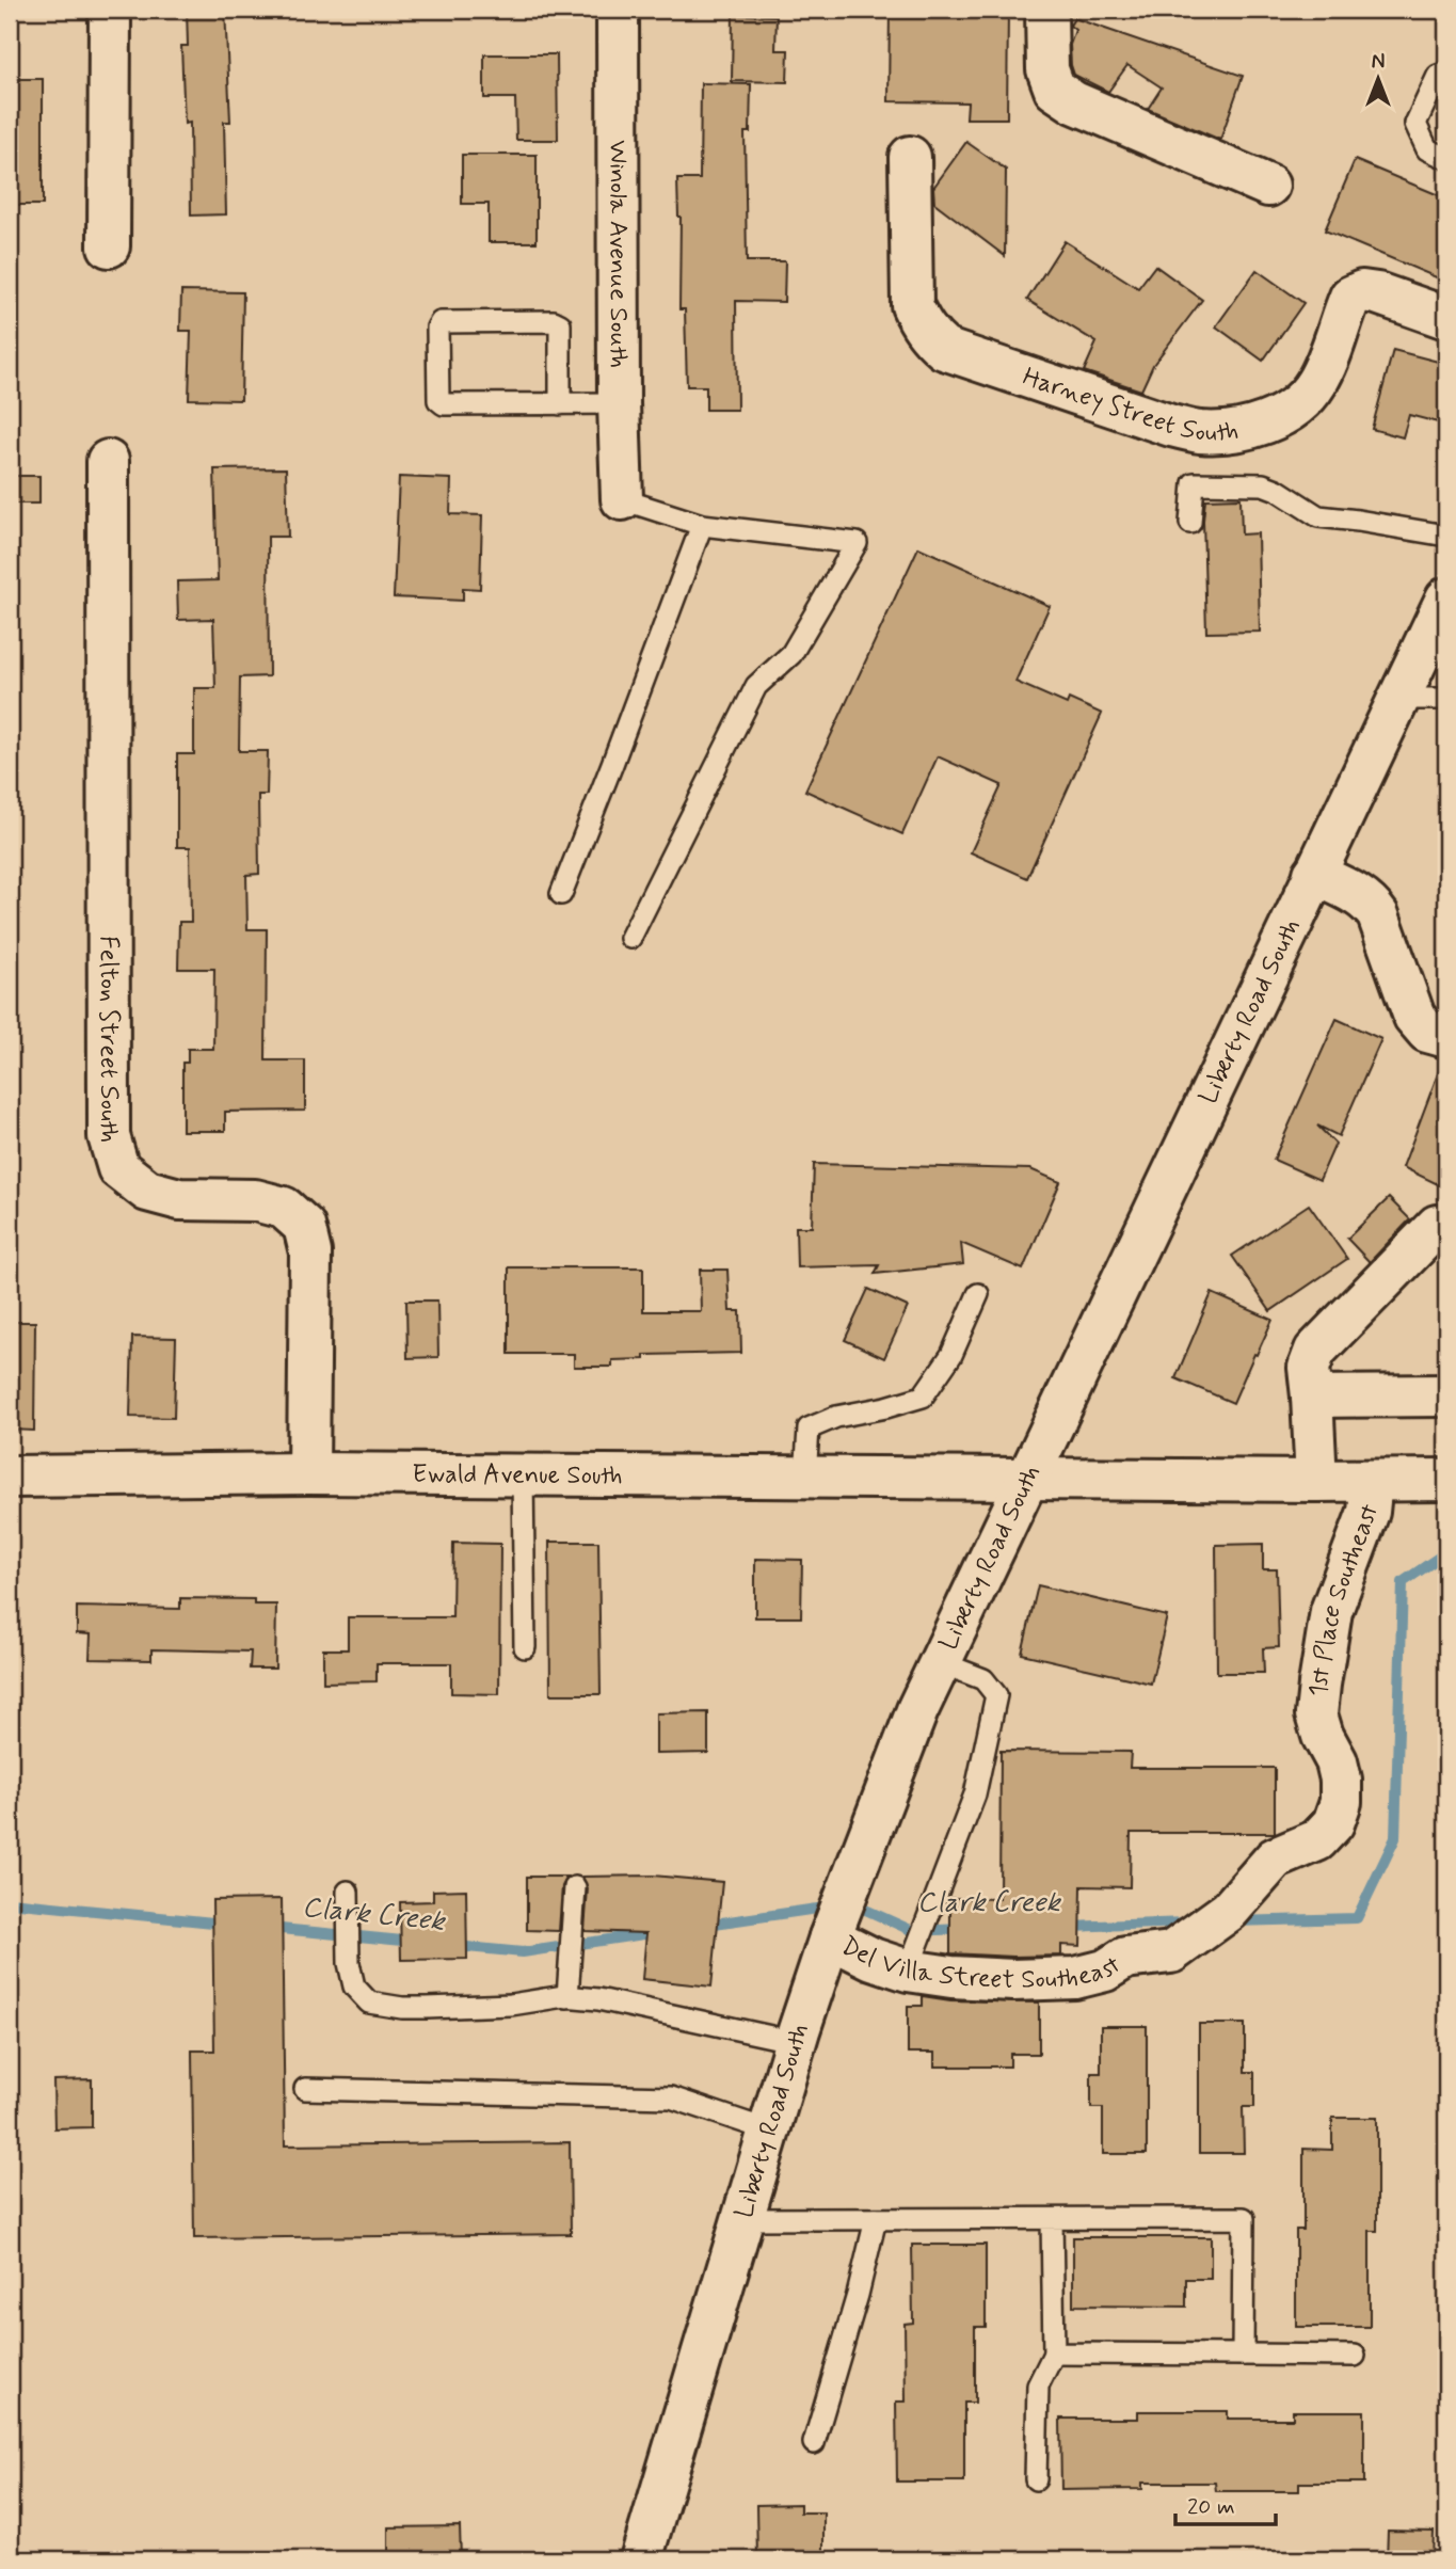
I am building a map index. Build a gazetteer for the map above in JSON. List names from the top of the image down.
{
  "streets": {
    "street": [
      "Winola Avenue South",
      "Harney Street South",
      "Liberty Road South",
      "Felton Street South",
      "Ewald Avenue South",
      "1st Place Southeast",
      "Del Villa Street Southeast"
    ]
  },
  "crossings": [
    ["Liberty Road South", "Ewald Avenue South"],
    ["Liberty Road South", "Del Villa Street Southeast"],
    ["Felton Street South", "Ewald Avenue South"],
    ["Ewald Avenue South", "1st Place Southeast"],
    ["1st Place Southeast", "Del Villa Street Southeast"]
  ],
  "water": ["Clark Creek"],
  "scale_bar": "20 m",
  "north": "top"
}
